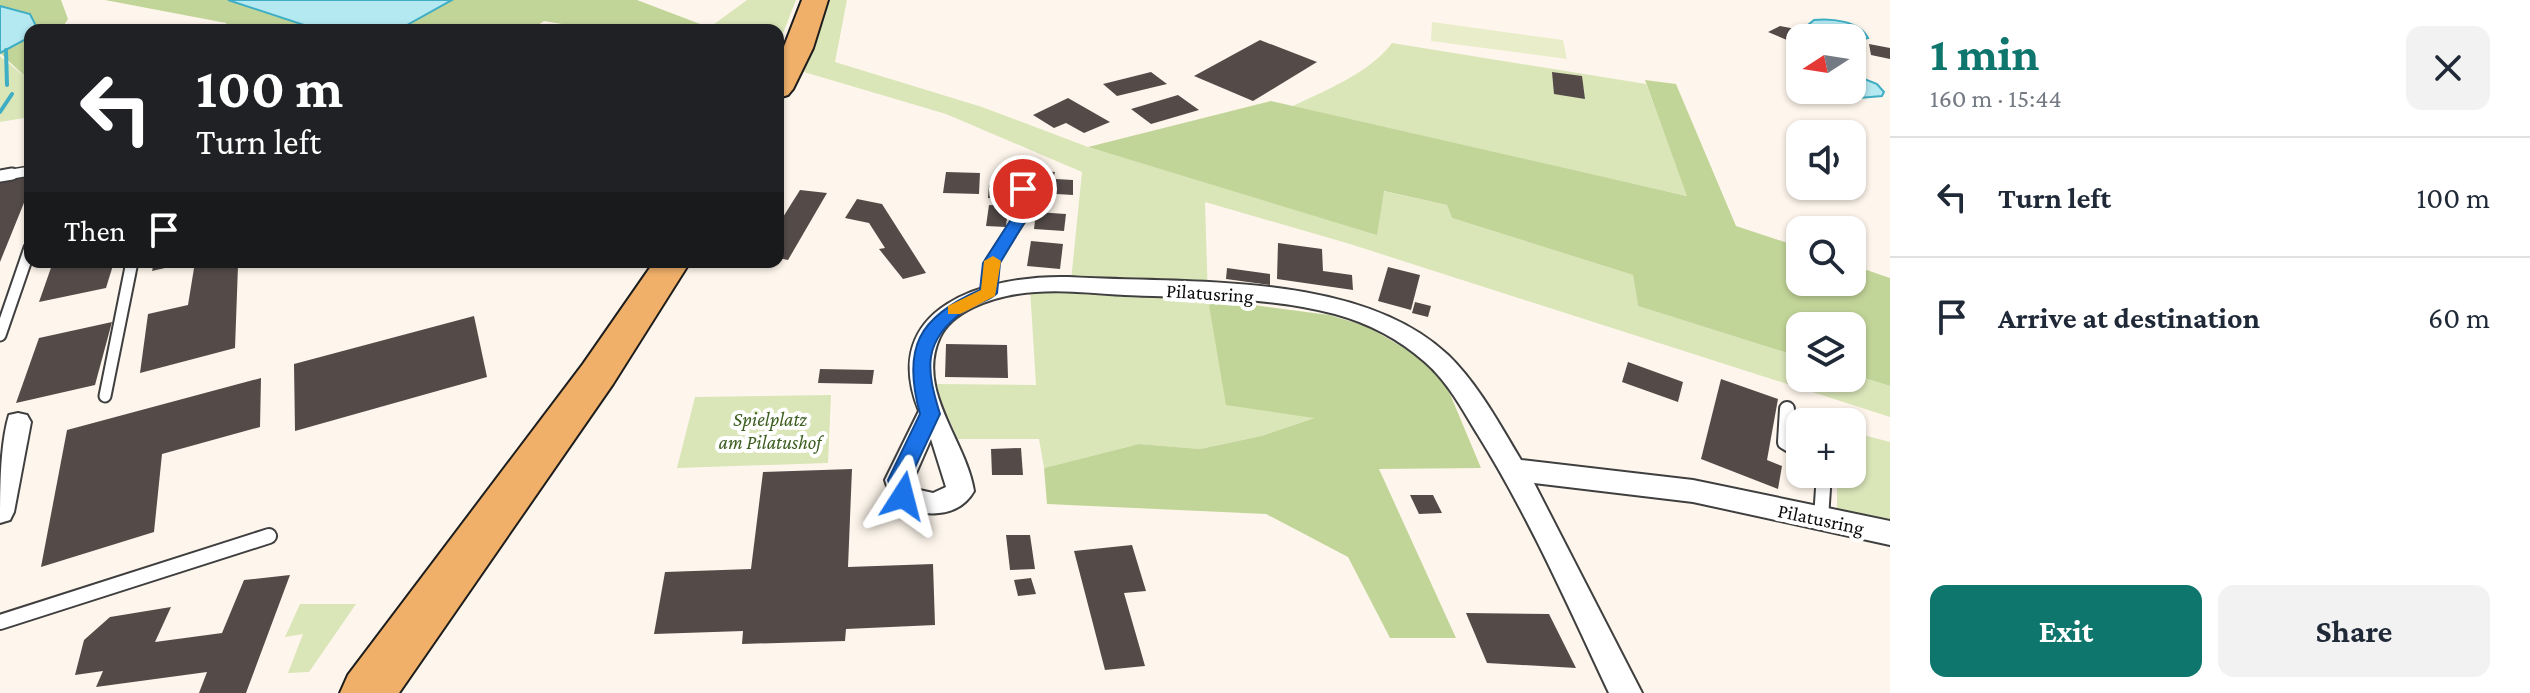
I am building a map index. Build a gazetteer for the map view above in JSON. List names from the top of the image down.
{
  "streets": {
    "street": ["Pilatusring"]
  },
  "parks": ["Spielplatz am Pilatushof"],
  "north": "left",
  "page": {
    "heading": ["1 min", "160 m · 15:44"],
    "map_buttons": "+",
    "turn": ["100 m", "Turn left"],
    "list": [
      {
        "name": "Turn left",
        "value": "100 m"
      },
      {
        "name": "Arrive at destination",
        "value": "60 m"
      }
    ],
    "then": "Then",
    "buttons": ["Exit", "Share"]
  }
}
